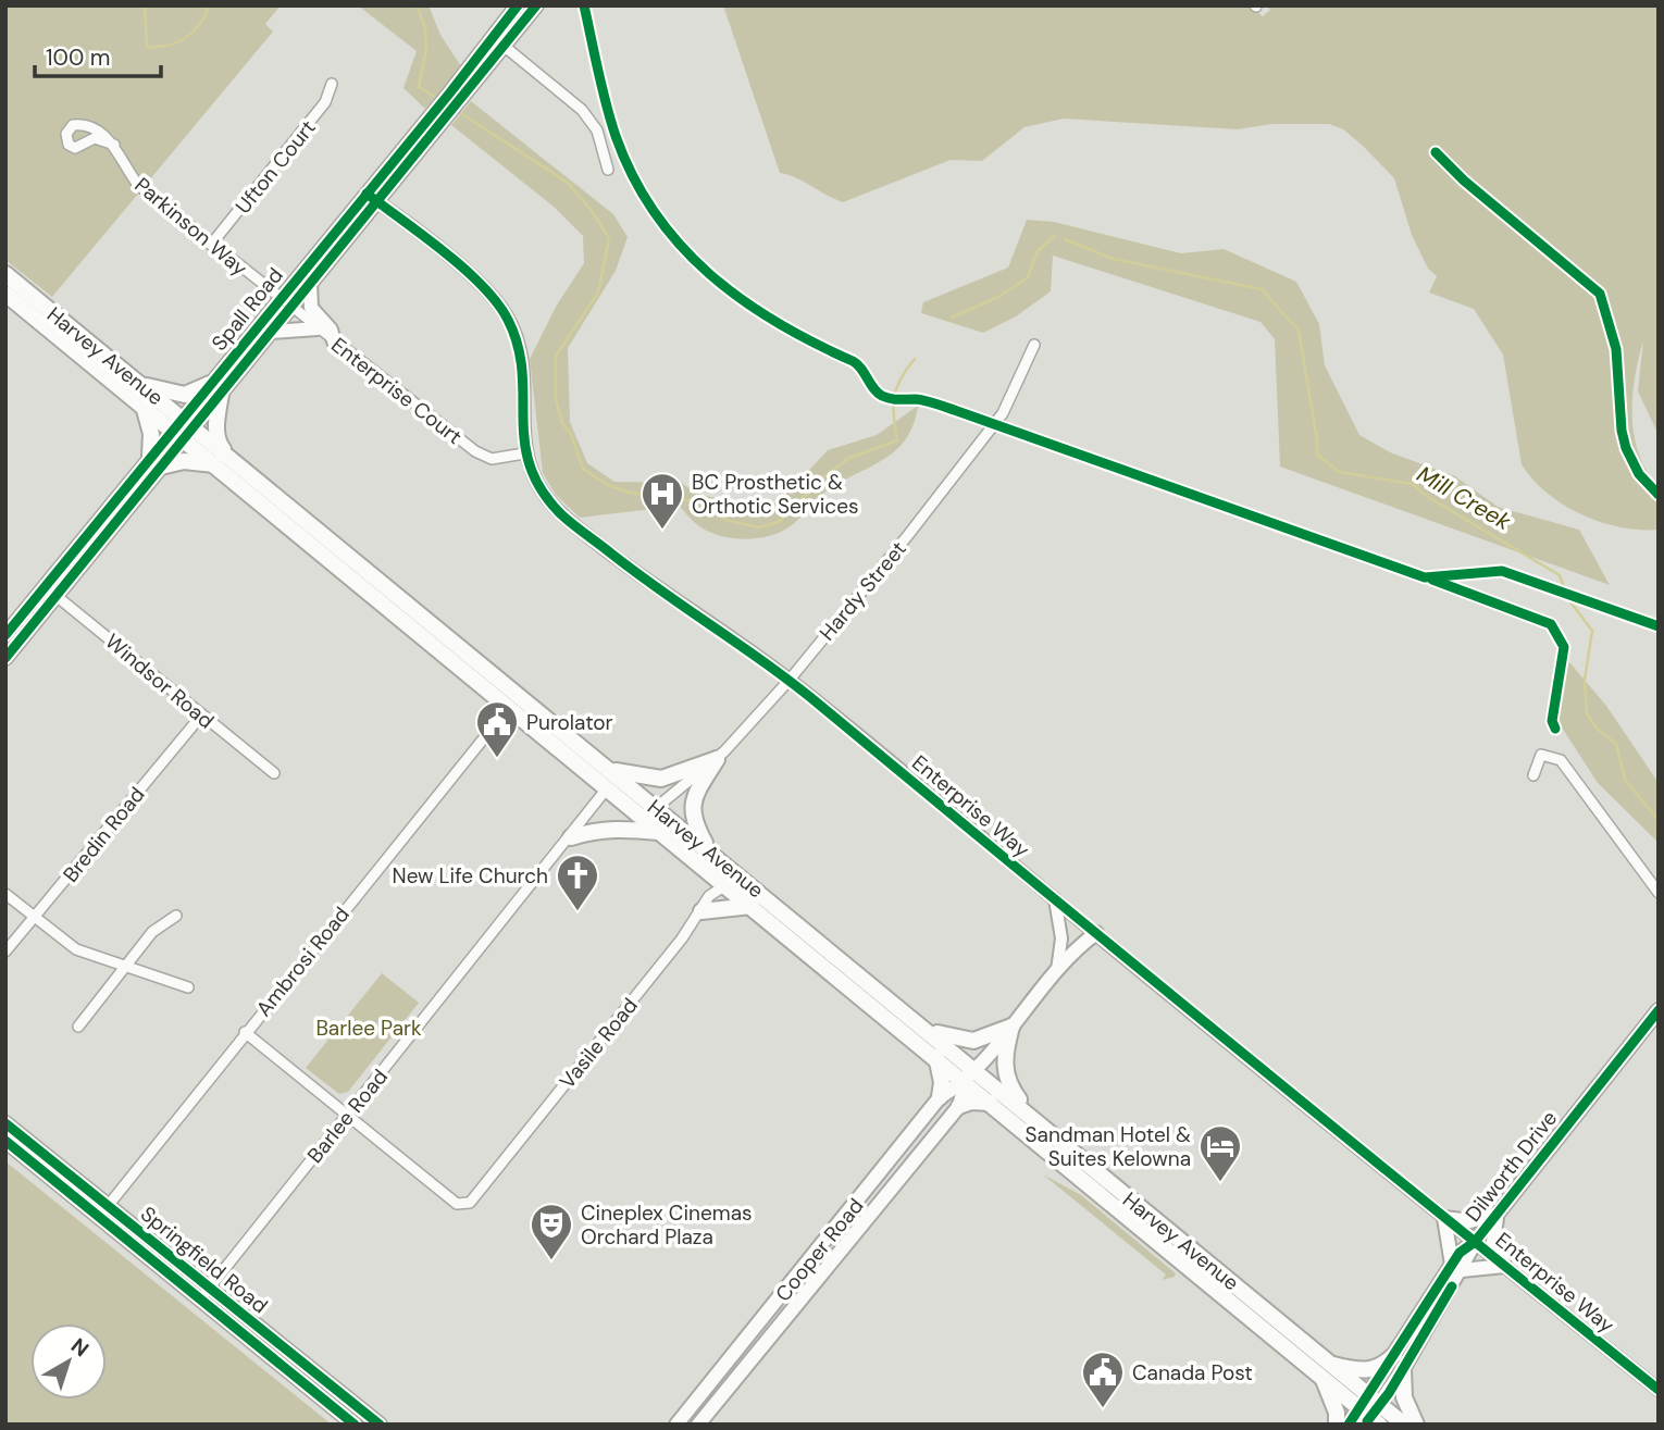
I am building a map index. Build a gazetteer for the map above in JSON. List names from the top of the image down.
{
  "streets": {
    "highway": ["Harvey Avenue"],
    "main road": [
      "Spall Road",
      "Dilworth Drive",
      "Cooper Road",
      "Springfield Road"
    ],
    "street": [
      "Ufton Court",
      "Parkinson Way",
      "Enterprise Court",
      "Hardy Street",
      "Windsor Road",
      "Enterprise Way",
      "Bredin Road",
      "Ambrosi Road",
      "Vasile Road",
      "Barlee Road"
    ]
  },
  "crossings": [
    ["Ufton Court", "Parkinson Way"],
    ["Parkinson Way", "Spall Road"],
    ["Parkinson Way", "Enterprise Court"],
    ["Spall Road", "Harvey Avenue"],
    ["Spall Road", "Enterprise Court"],
    ["Spall Road", "Windsor Road"],
    ["Spall Road", "Enterprise Way"],
    ["Harvey Avenue", "Hardy Street"],
    ["Harvey Avenue", "Ambrosi Road"],
    ["Harvey Avenue", "Vasile Road"],
    ["Harvey Avenue", "Barlee Road"],
    ["Harvey Avenue", "Dilworth Drive"],
    ["Harvey Avenue", "Cooper Road"],
    ["Enterprise Court", "Enterprise Way"],
    ["Hardy Street", "Enterprise Way"],
    ["Windsor Road", "Bredin Road"],
    ["Enterprise Way", "Dilworth Drive"],
    ["Enterprise Way", "Cooper Road"],
    ["Ambrosi Road", "Springfield Road"],
    ["Vasile Road", "Barlee Road"],
    ["Barlee Road", "Springfield Road"]
  ],
  "water": ["Mill Creek"],
  "parks": ["Barlee Park"],
  "places": {
    "hospital": ["BC Prosthetic & Orthotic Services"],
    "public building": ["Purolator", "Canada Post"],
    "church": ["New Life Church"],
    "hotel": ["Sandman Hotel & Suites Kelowna"],
    "theatre": ["Cineplex Cinemas Orchard Plaza"]
  },
  "scale_bar": "100 m",
  "north": "top right"
}
